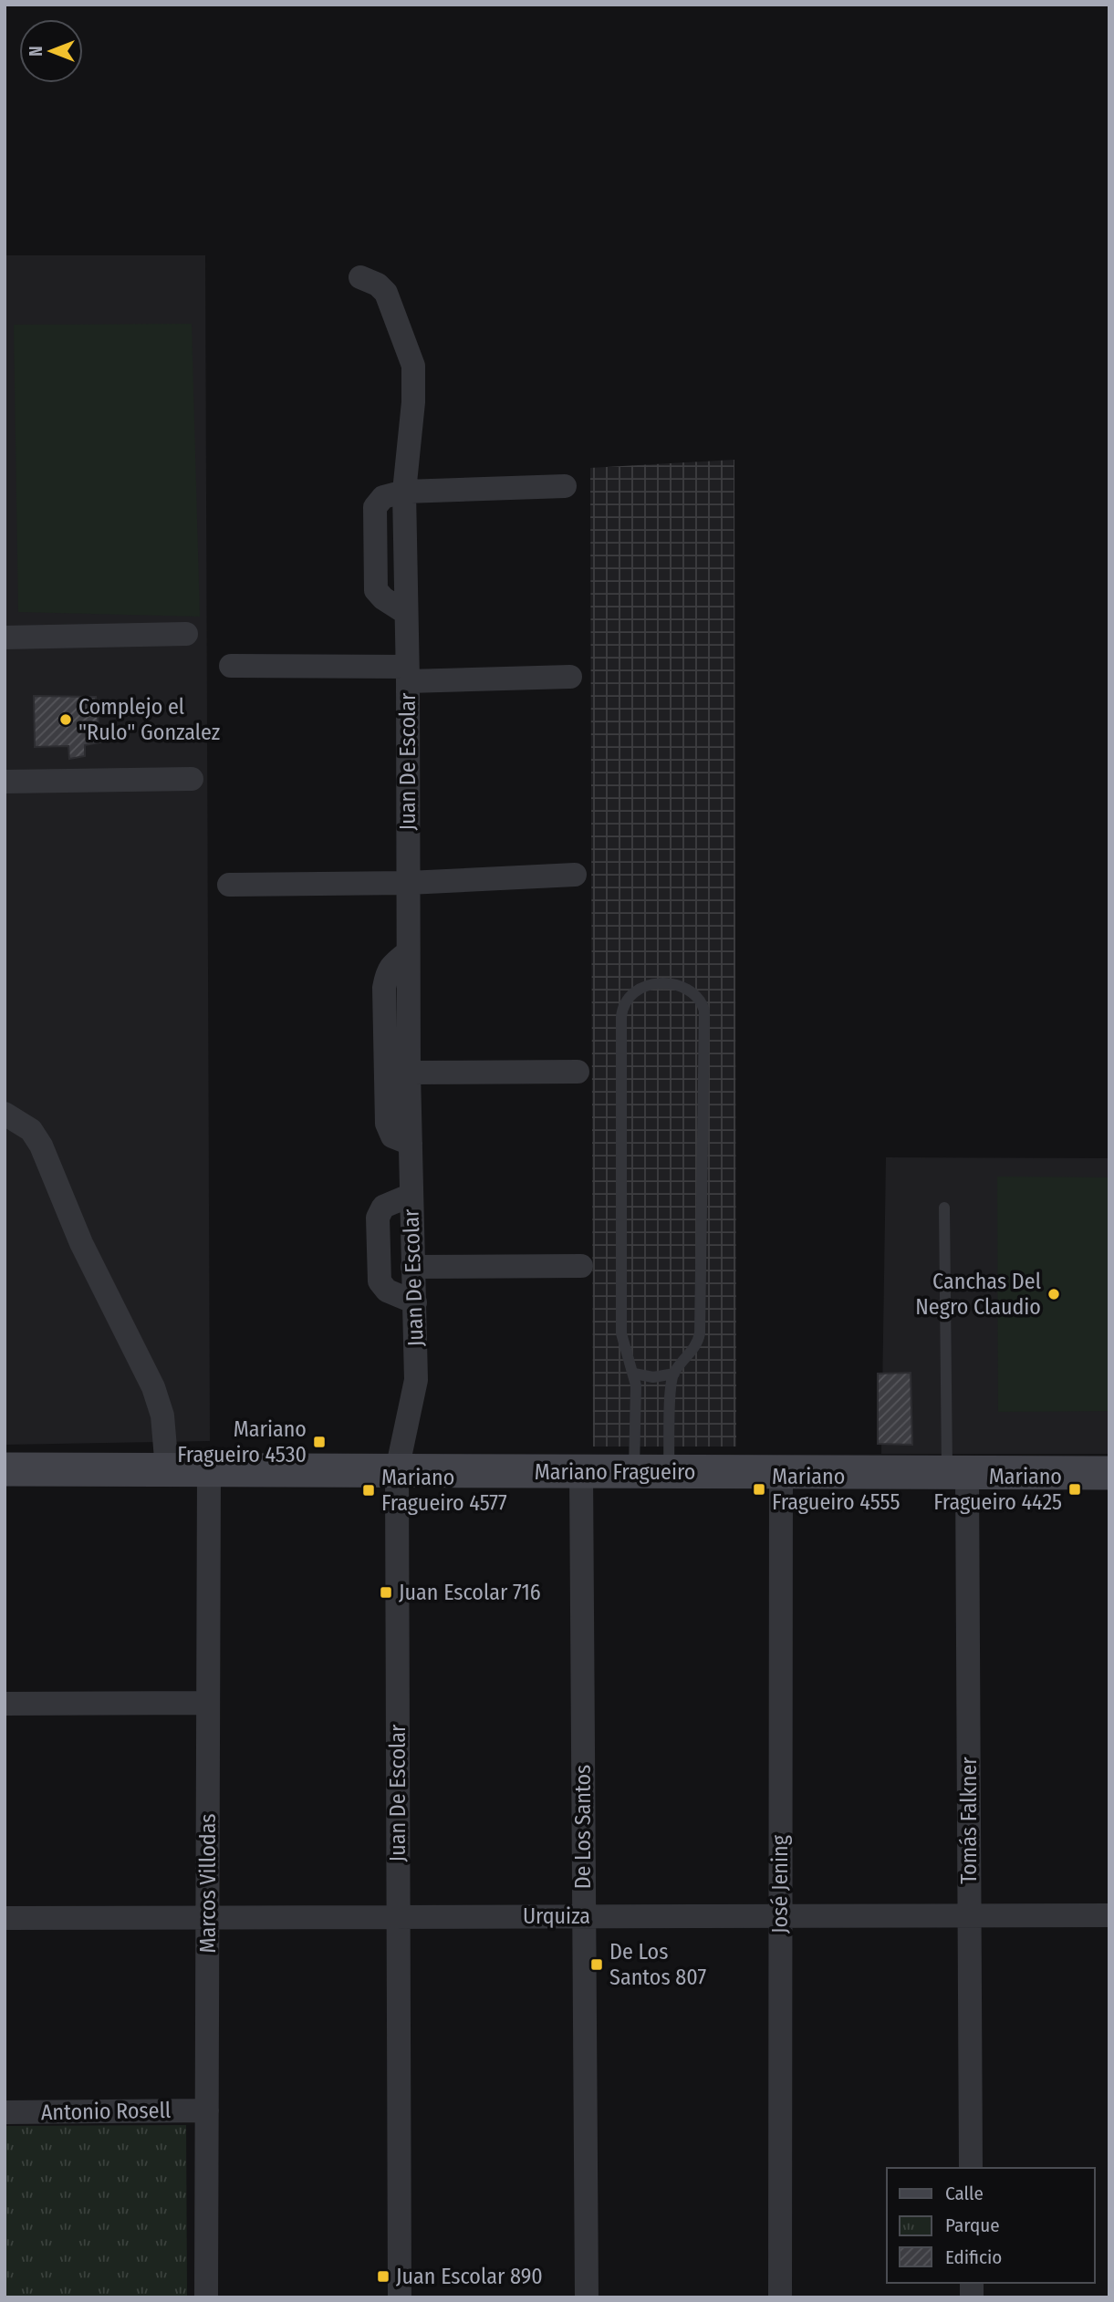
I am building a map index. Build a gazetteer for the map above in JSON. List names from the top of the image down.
{
  "streets": {
    "main road": ["Mariano Fragueiro"],
    "street": [
      "Juan De Escolar",
      "Tomás Falkner",
      "De Los Santos",
      "Marcos Villodas",
      "José Jening",
      "Urquiza",
      "Antonio Rosell"
    ]
  },
  "crossings": [
    ["Juan De Escolar", "Mariano Fragueiro"],
    ["Juan De Escolar", "Urquiza"],
    ["Mariano Fragueiro", "Tomás Falkner"],
    ["Mariano Fragueiro", "De Los Santos"],
    ["Mariano Fragueiro", "Marcos Villodas"],
    ["Mariano Fragueiro", "José Jening"],
    ["Tomás Falkner", "Urquiza"],
    ["De Los Santos", "Urquiza"],
    ["Marcos Villodas", "Urquiza"],
    ["Marcos Villodas", "Antonio Rosell"],
    ["José Jening", "Urquiza"]
  ],
  "places": {
    "other": ["Complejo el \"Rulo\" Gonzalez", "Canchas Del Negro Claudio"],
    "transit": [
      "Mariano Fragueiro 4530",
      "Mariano Fragueiro 4555",
      "Mariano Fragueiro 4425",
      "Mariano Fragueiro 4577",
      "Juan Escolar 716",
      "De Los Santos 807",
      "Juan Escolar 890"
    ]
  },
  "legend": ["Calle", "Parque", "Edificio"],
  "north": "left"
}
